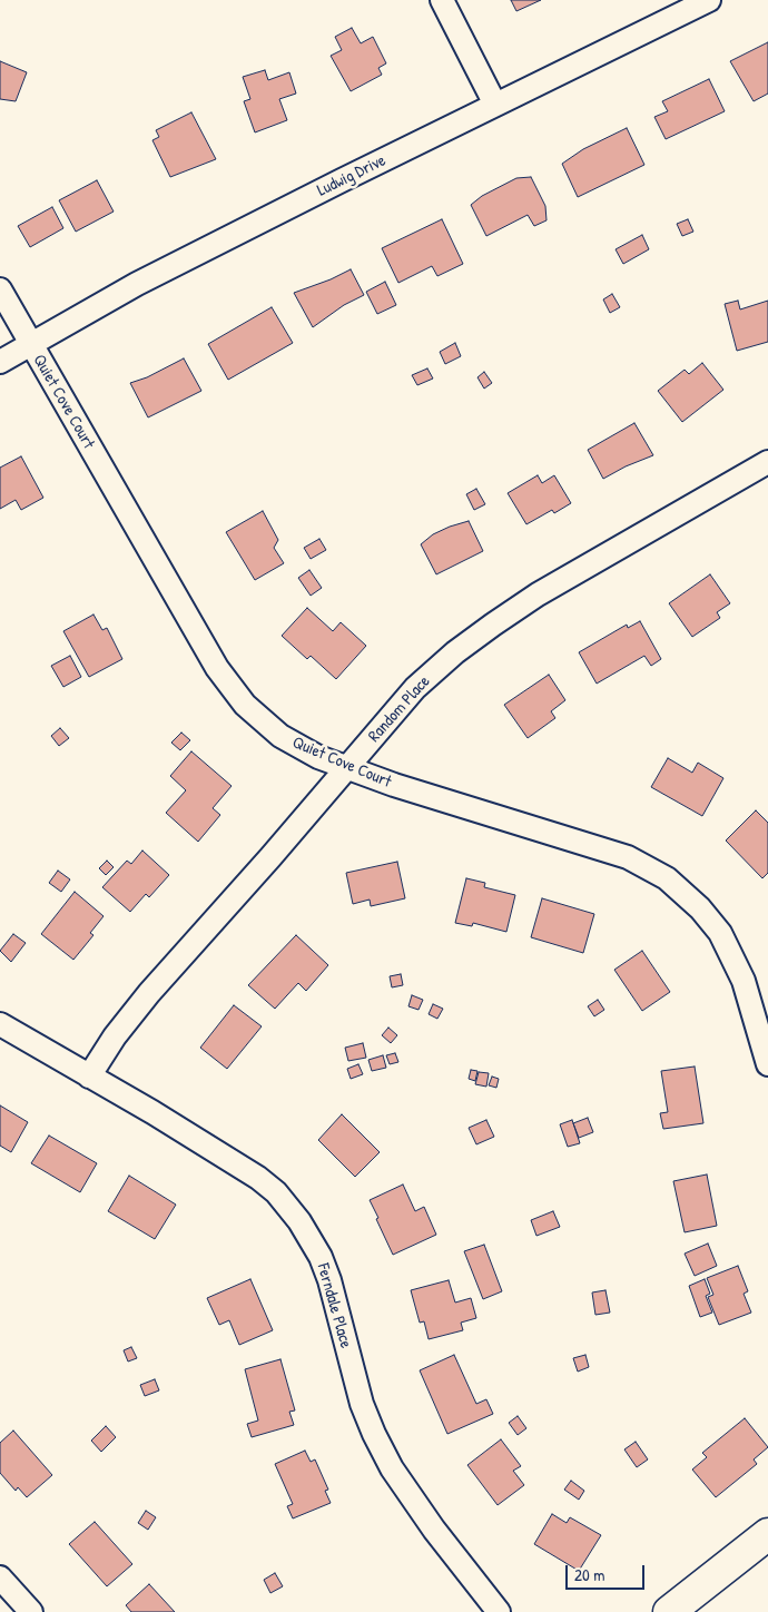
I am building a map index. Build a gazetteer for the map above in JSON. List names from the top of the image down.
{
  "streets": {
    "street": [
      "Ludwig Drive",
      "Quiet Cove Court",
      "Random Place",
      "Ferndale Place"
    ]
  },
  "crossings": [
    ["Ludwig Drive", "Quiet Cove Court"],
    ["Quiet Cove Court", "Random Place"],
    ["Random Place", "Ferndale Place"]
  ],
  "scale_bar": "20 m"
}
